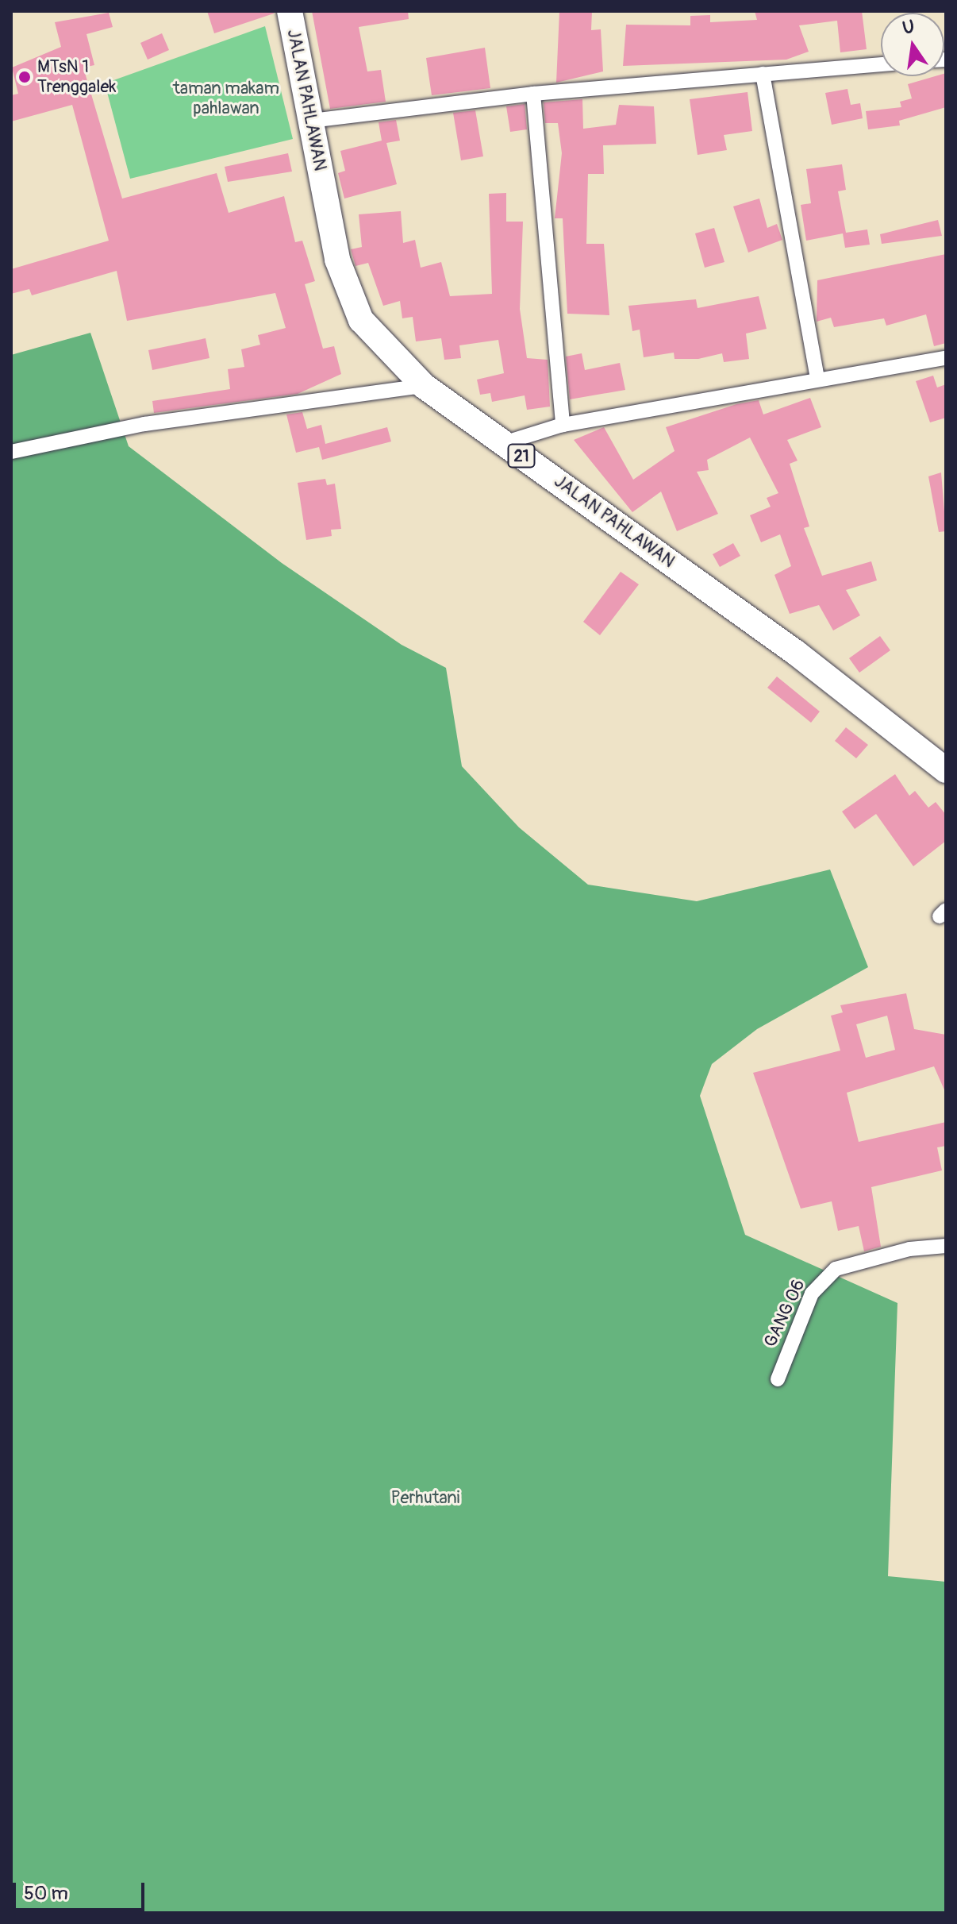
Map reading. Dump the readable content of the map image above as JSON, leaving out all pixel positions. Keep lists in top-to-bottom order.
{
  "streets": {
    "highway": ["JALAN PAHLAWAN", "21"],
    "street": ["GANG 06"]
  },
  "parks": ["taman makam pahlawan", "Perhutani"],
  "places": ["MTsN 1 Trenggalek"],
  "scale_bar": "50 m",
  "north": "top"
}
